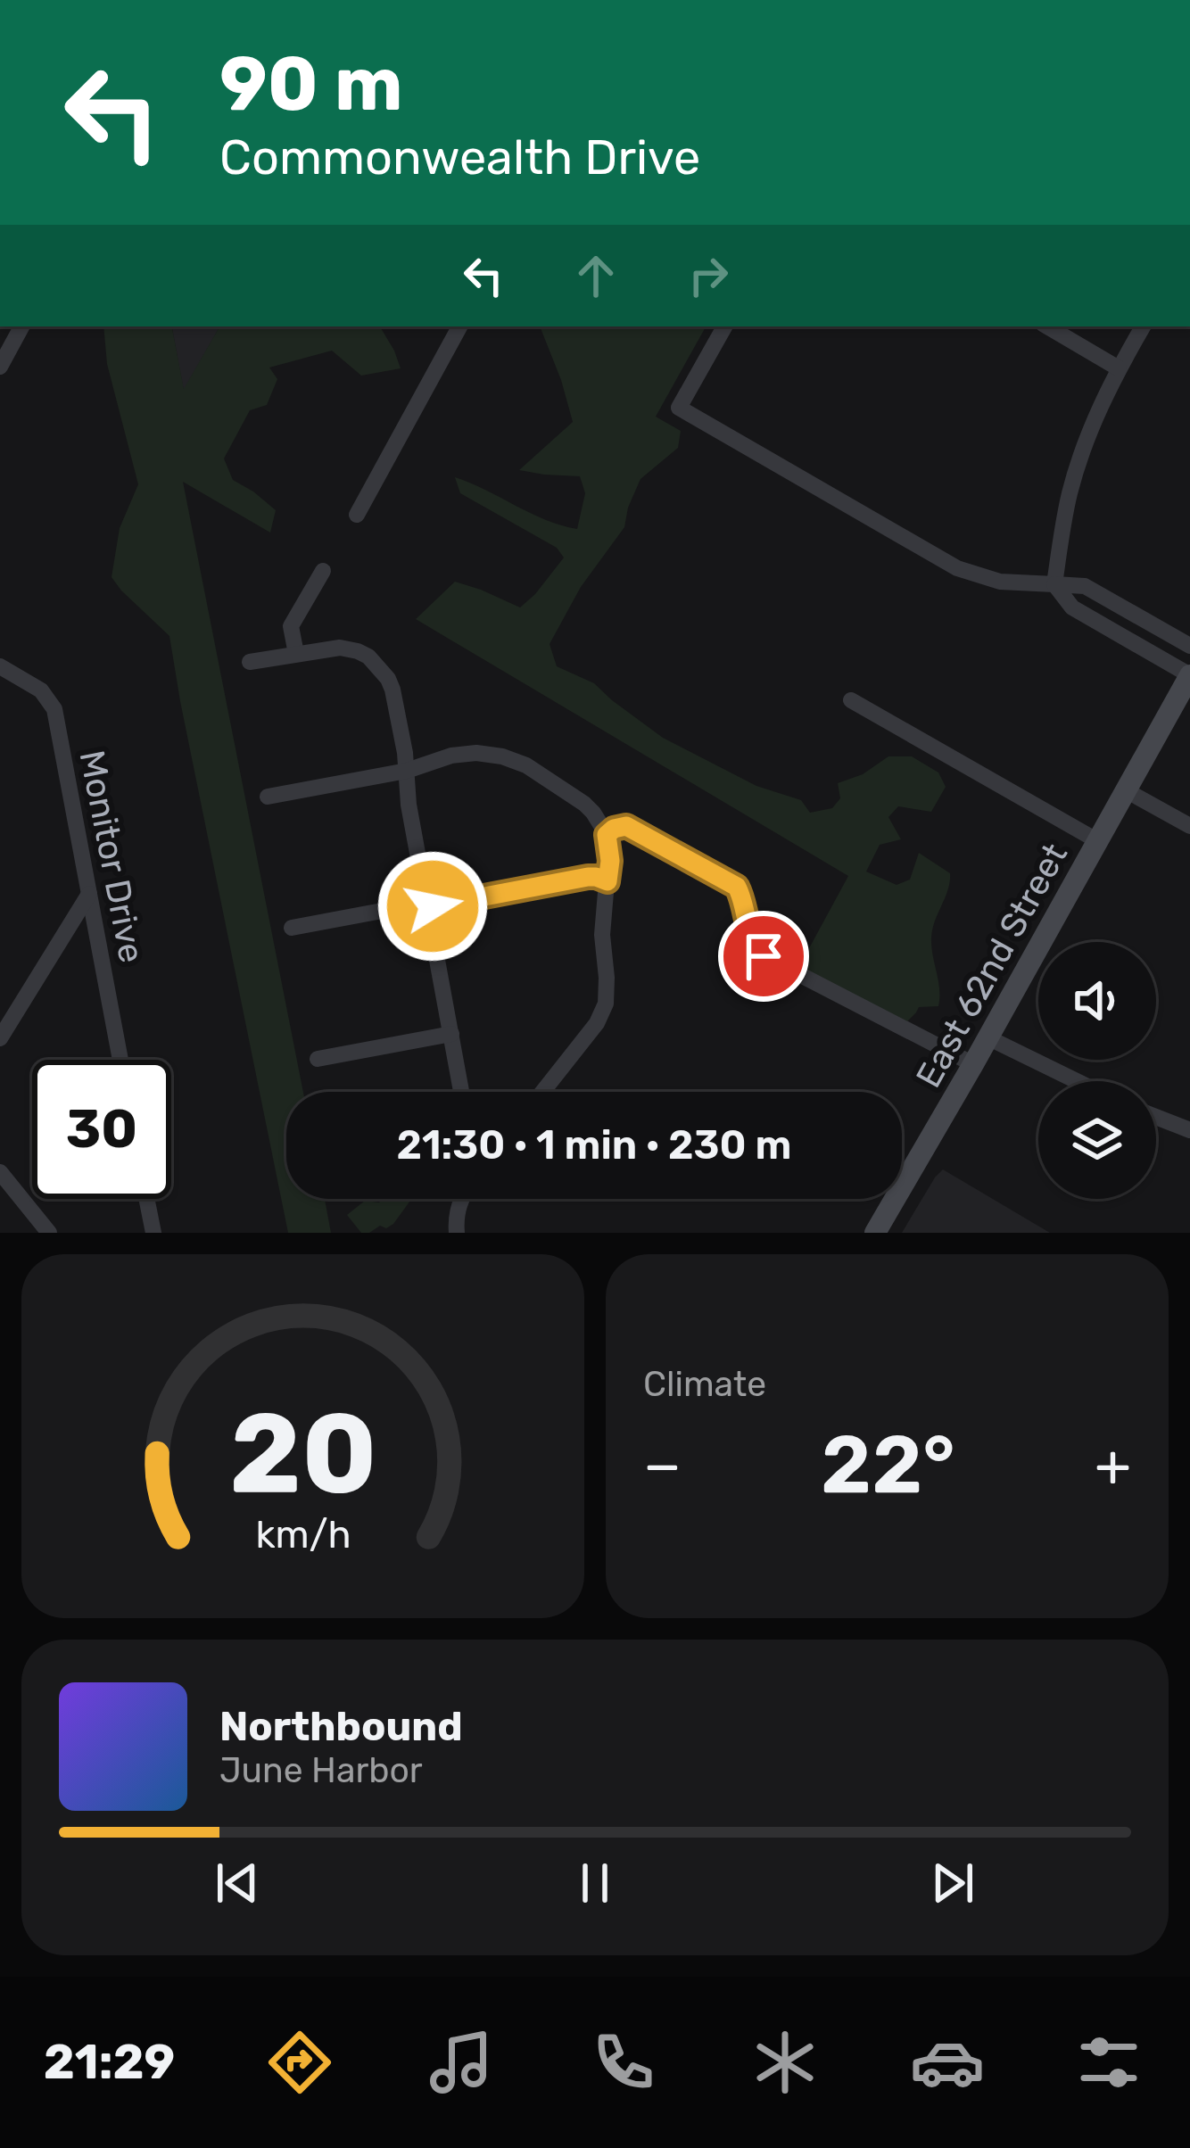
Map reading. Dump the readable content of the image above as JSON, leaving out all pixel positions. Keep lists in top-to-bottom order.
{
  "streets": {
    "street": ["Monitor Drive", "East 62nd Street"]
  },
  "page": {
    "turn": ["90 m", "Commonwealth Drive"],
    "limit": "30",
    "trip": "21:30 · 1 min · 230 m",
    "tile": "Climate",
    "heat": ["−", "22°", "+"],
    "song": ["Northbound", "June Harbor"],
    "tabs": "21:29",
    "gauge": ["20", "km/h"]
  }
}
